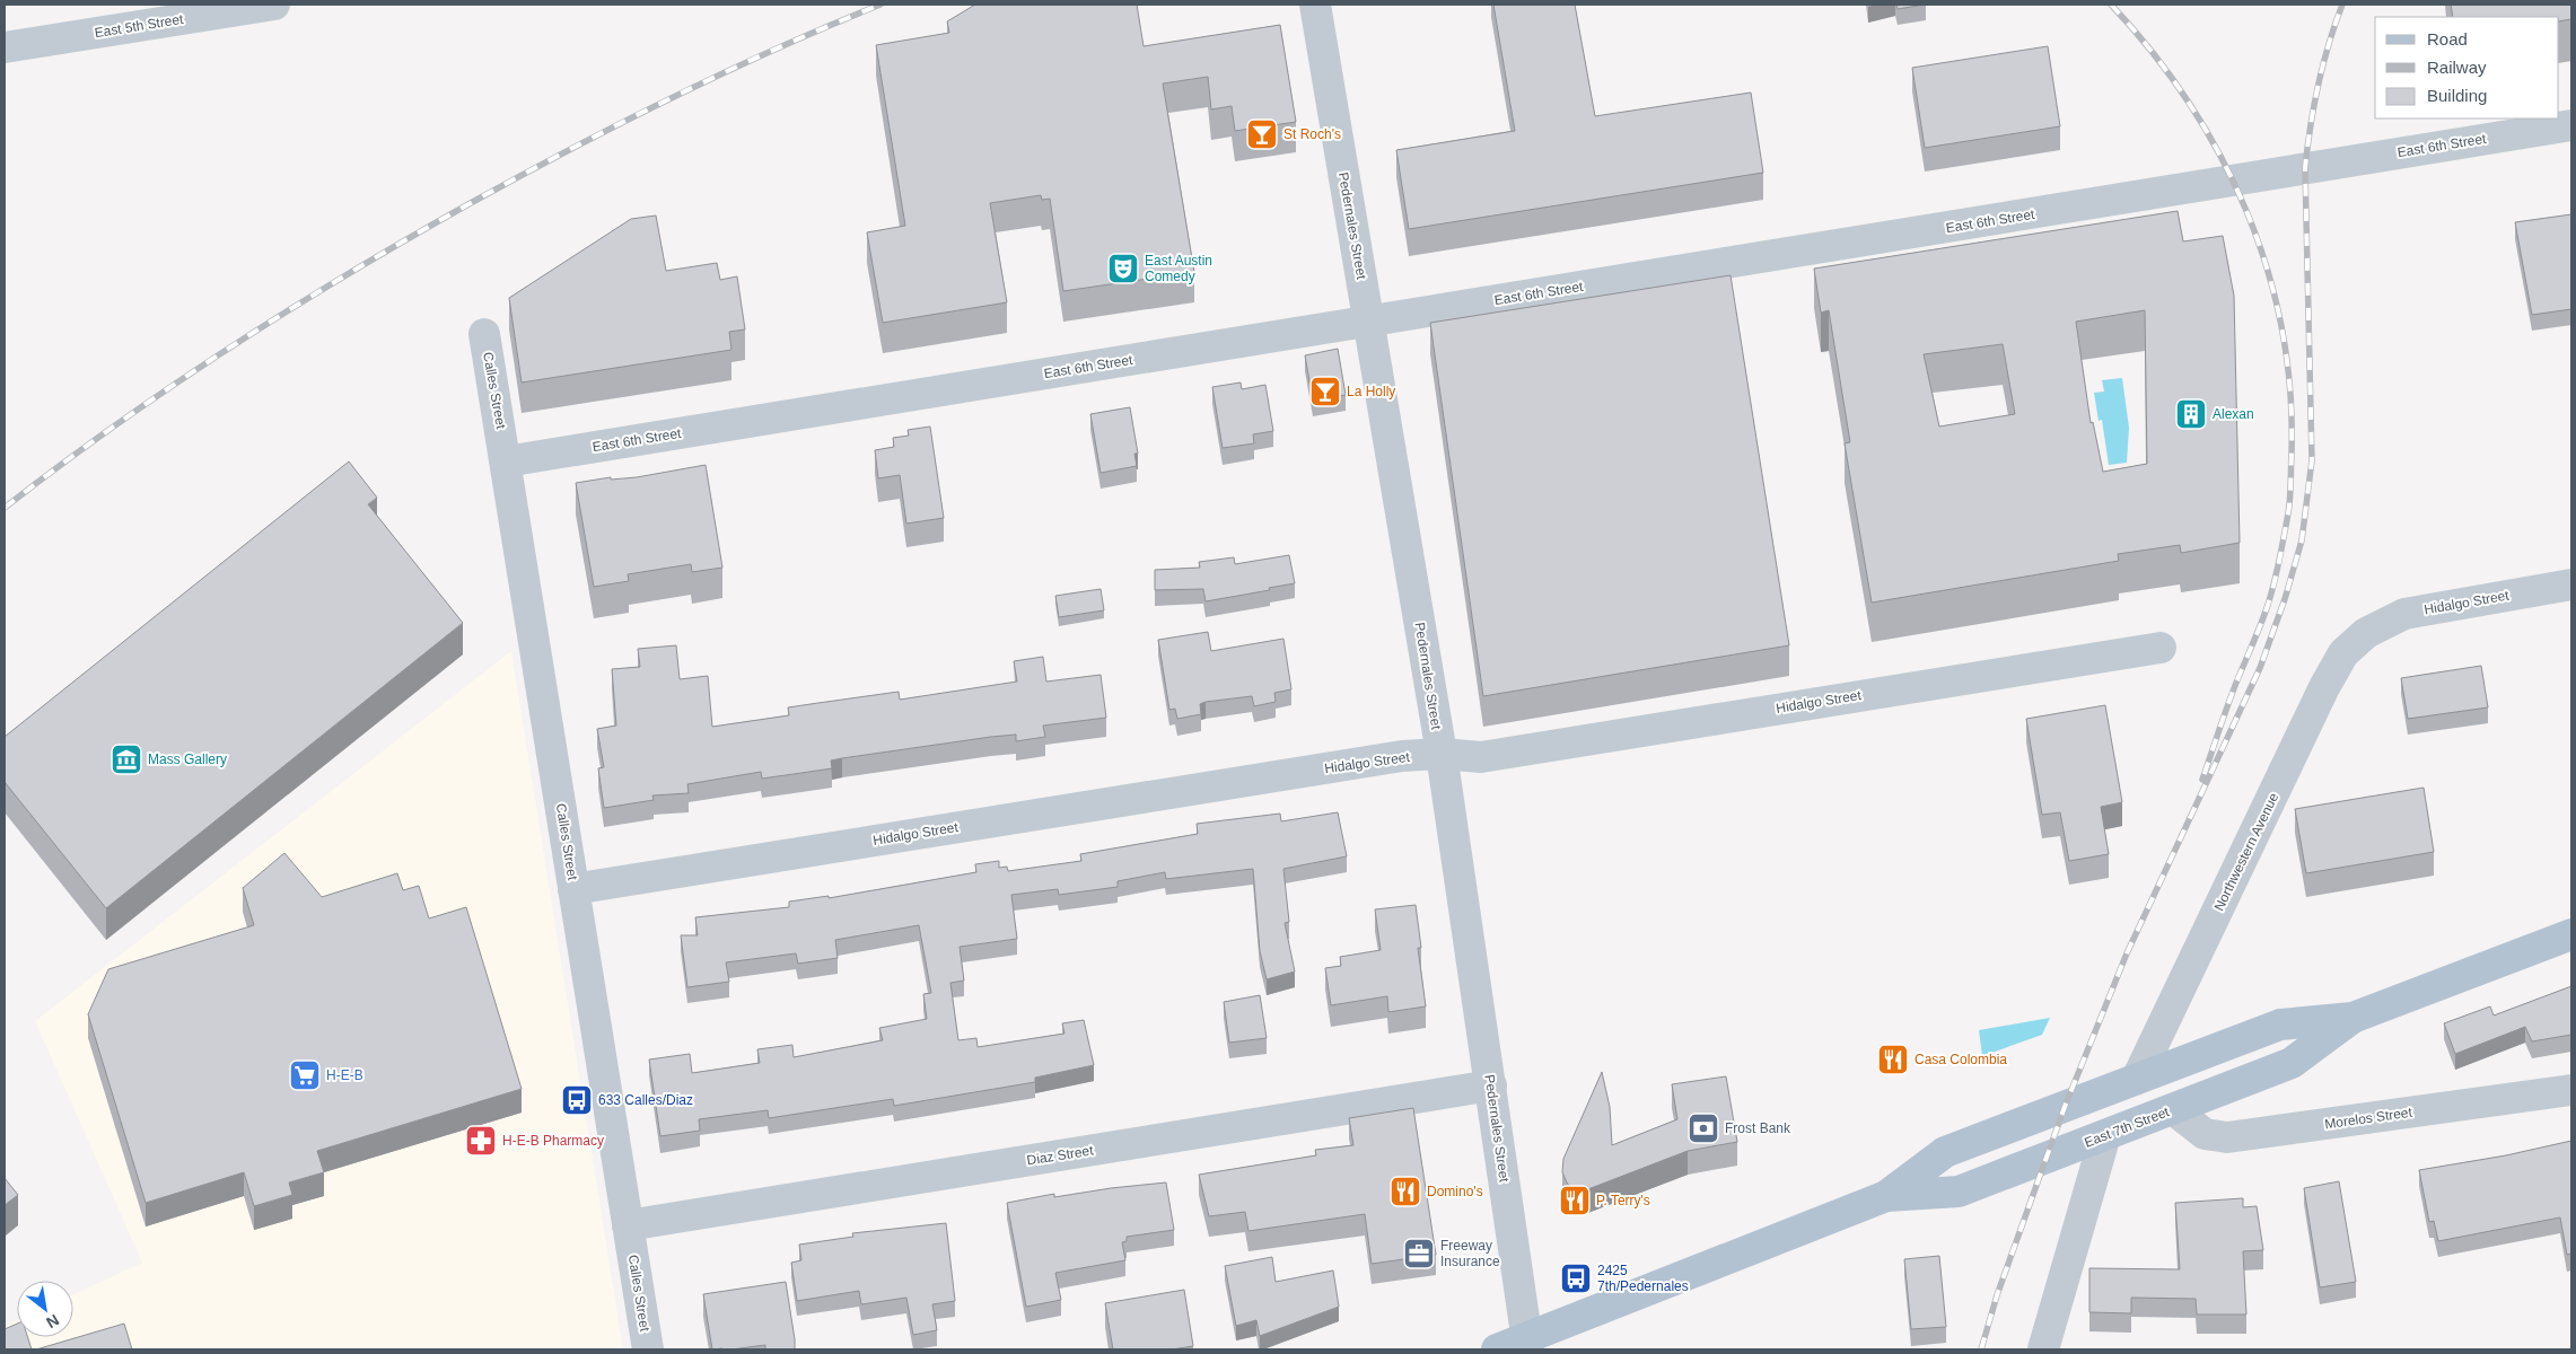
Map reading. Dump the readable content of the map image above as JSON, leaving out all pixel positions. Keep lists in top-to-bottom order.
{
  "streets": {
    "main road": ["East 7th Street"],
    "street": [
      "East 5th Street",
      "East 6th Street",
      "Pedernales Street",
      "Calles Street",
      "Hidalgo Street",
      "Northwestern Avenue",
      "Morelos Street",
      "Diaz Street"
    ]
  },
  "crossings": [
    ["East 6th Street", "Pedernales Street"],
    ["East 6th Street", "Calles Street"],
    ["Pedernales Street", "Hidalgo Street"],
    ["Pedernales Street", "East 7th Street"],
    ["Pedernales Street", "Diaz Street"],
    ["Calles Street", "Hidalgo Street"],
    ["Calles Street", "Diaz Street"],
    ["Hidalgo Street", "Northwestern Avenue"],
    ["Northwestern Avenue", "East 7th Street"],
    ["Morelos Street", "East 7th Street"]
  ],
  "places": {
    "bar": ["St Roch's", "La Holly"],
    "theatre": ["East Austin Comedy"],
    "building": ["Alexan"],
    "museum": ["Mass Gallery"],
    "restaurant": ["Casa Colombia", "Domino's", "P. Terry's"],
    "supermarket": ["H-E-B"],
    "bus stop": ["633 Calles/Diaz", "2425 7th/Pedernales"],
    "bank": ["Frost Bank"],
    "pharmacy": ["H-E-B Pharmacy"],
    "office": ["Freeway Insurance"]
  },
  "legend": ["Road", "Railway", "Building"],
  "north": "bottom right"
}
